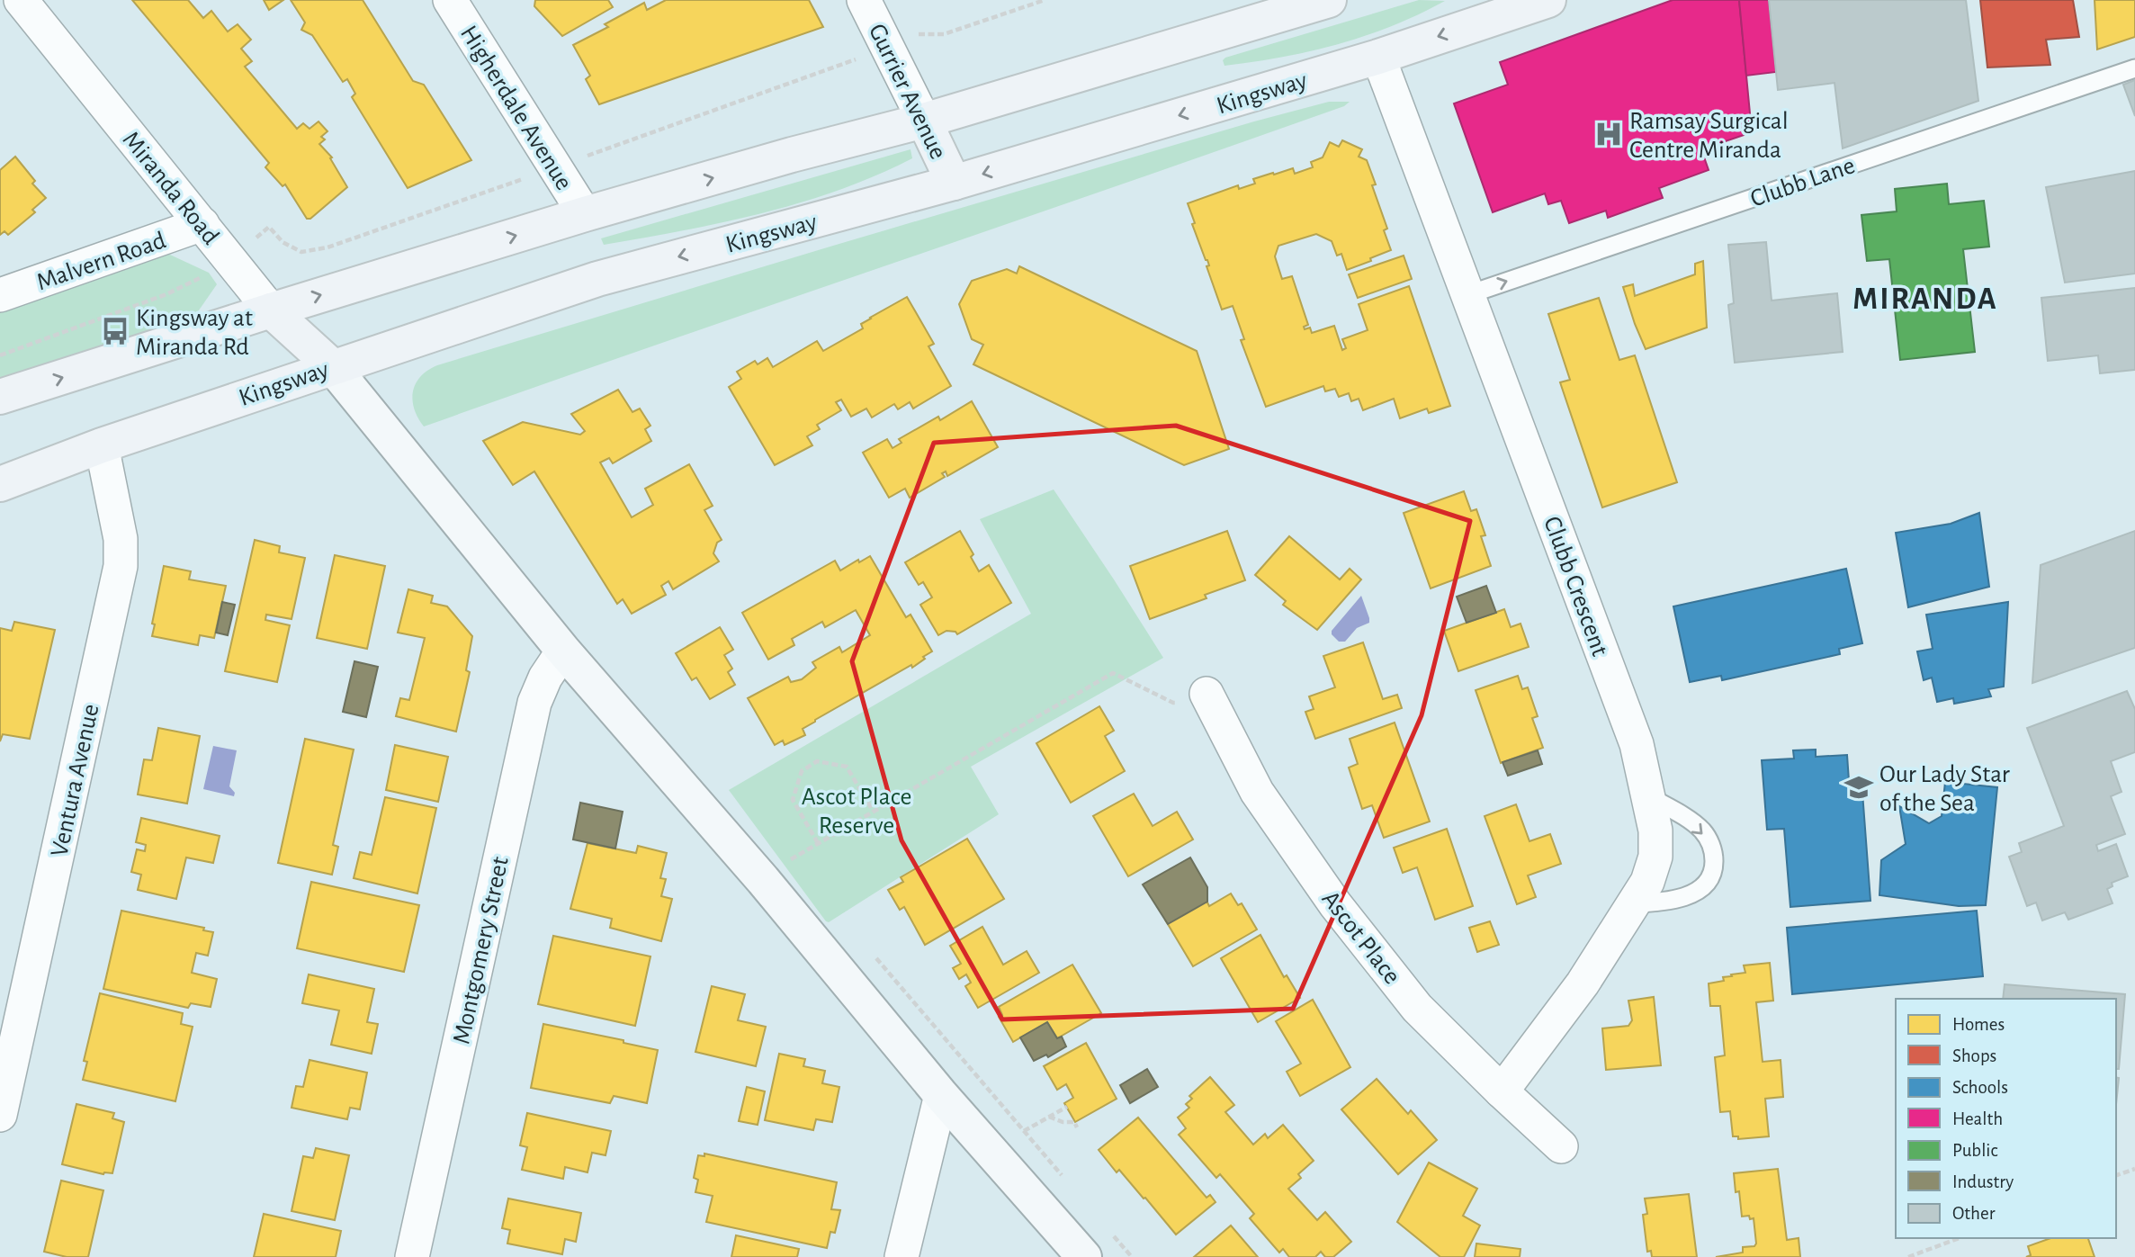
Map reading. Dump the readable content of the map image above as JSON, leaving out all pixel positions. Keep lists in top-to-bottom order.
{
  "streets": {
    "main road": ["Gurrier Avenue", "Kingsway", "Miranda Road"],
    "street": [
      "Higherdale Avenue",
      "Malvern Road",
      "Clubb Crescent",
      "Ventura Avenue",
      "Ascot Place",
      "Montgomery Street"
    ],
    "lane": ["Clubb Lane"]
  },
  "crossings": [
    ["Gurrier Avenue", "Kingsway"],
    ["Kingsway", "Miranda Road"],
    ["Kingsway", "Clubb Crescent"],
    ["Kingsway", "Ventura Avenue"],
    ["Clubb Lane", "Clubb Crescent"],
    ["Miranda Road", "Malvern Road"],
    ["Clubb Crescent", "Ascot Place"]
  ],
  "one_way": ["Clubb Lane"],
  "districts": ["MIRANDA"],
  "parks": ["Ascot Place Reserve"],
  "places": {
    "hospital": ["Ramsay Surgical Centre Miranda"],
    "bus stop": ["Kingsway at Miranda Rd"],
    "school or university": ["Our Lady Star of the Sea"]
  },
  "legend": [
    "Homes",
    "Shops",
    "Schools",
    "Health",
    "Public",
    "Industry",
    "Other"
  ]
}
